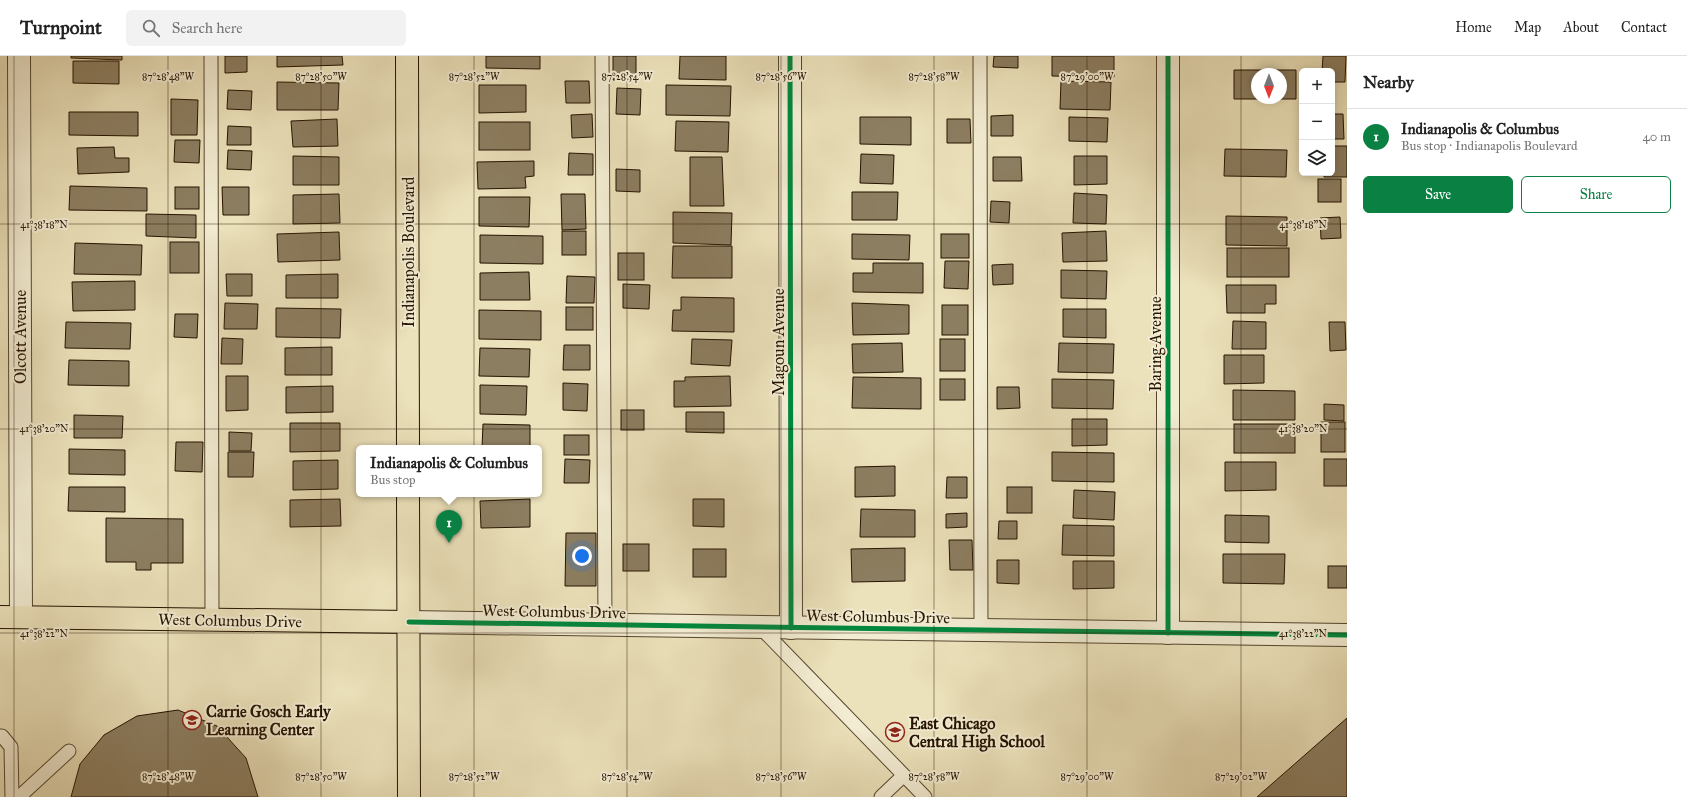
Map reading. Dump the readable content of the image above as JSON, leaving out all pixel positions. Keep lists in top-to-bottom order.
{
  "streets": {
    "main road": ["Indianapolis Boulevard", "West Columbus Drive"],
    "street": ["Olcott Avenue", "Magoun Avenue", "Baring Avenue"]
  },
  "crossings": [
    ["Olcott Avenue", "West Columbus Drive"],
    ["Magoun Avenue", "West Columbus Drive"],
    ["Baring Avenue", "West Columbus Drive"]
  ],
  "places": {
    "school or university": ["Carrie Gosch Early Learning Center", "East Chicago Central High School"]
  },
  "north": "bottom",
  "page": {
    "header": "Turnpoint",
    "search": "Search here",
    "nav": [
      "Home",
      "Map",
      "About",
      "Contact"
    ],
    "heading": "Nearby",
    "map_buttons": ["+", "−"],
    "list": [
      {
        "mark": "1",
        "name": "Indianapolis & Columbus",
        "note": "Bus stop · Indianapolis Boulevard",
        "value": "40 m"
      }
    ],
    "buttons": ["Save", "Share"],
    "popup": ["Indianapolis & Columbus", "Bus stop"],
    "pins": "1"
  },
  "coordinates": [
    "87°28'48\"W",
    "87°28'50\"W",
    "87°28'52\"W",
    "87°28'54\"W",
    "87°28'56\"W",
    "87°28'58\"W",
    "87°29'00\"W",
    "41°38'18\"N",
    "41°38'20\"N",
    "41°38'22\"N",
    "87°29'02\"W"
  ]
}
